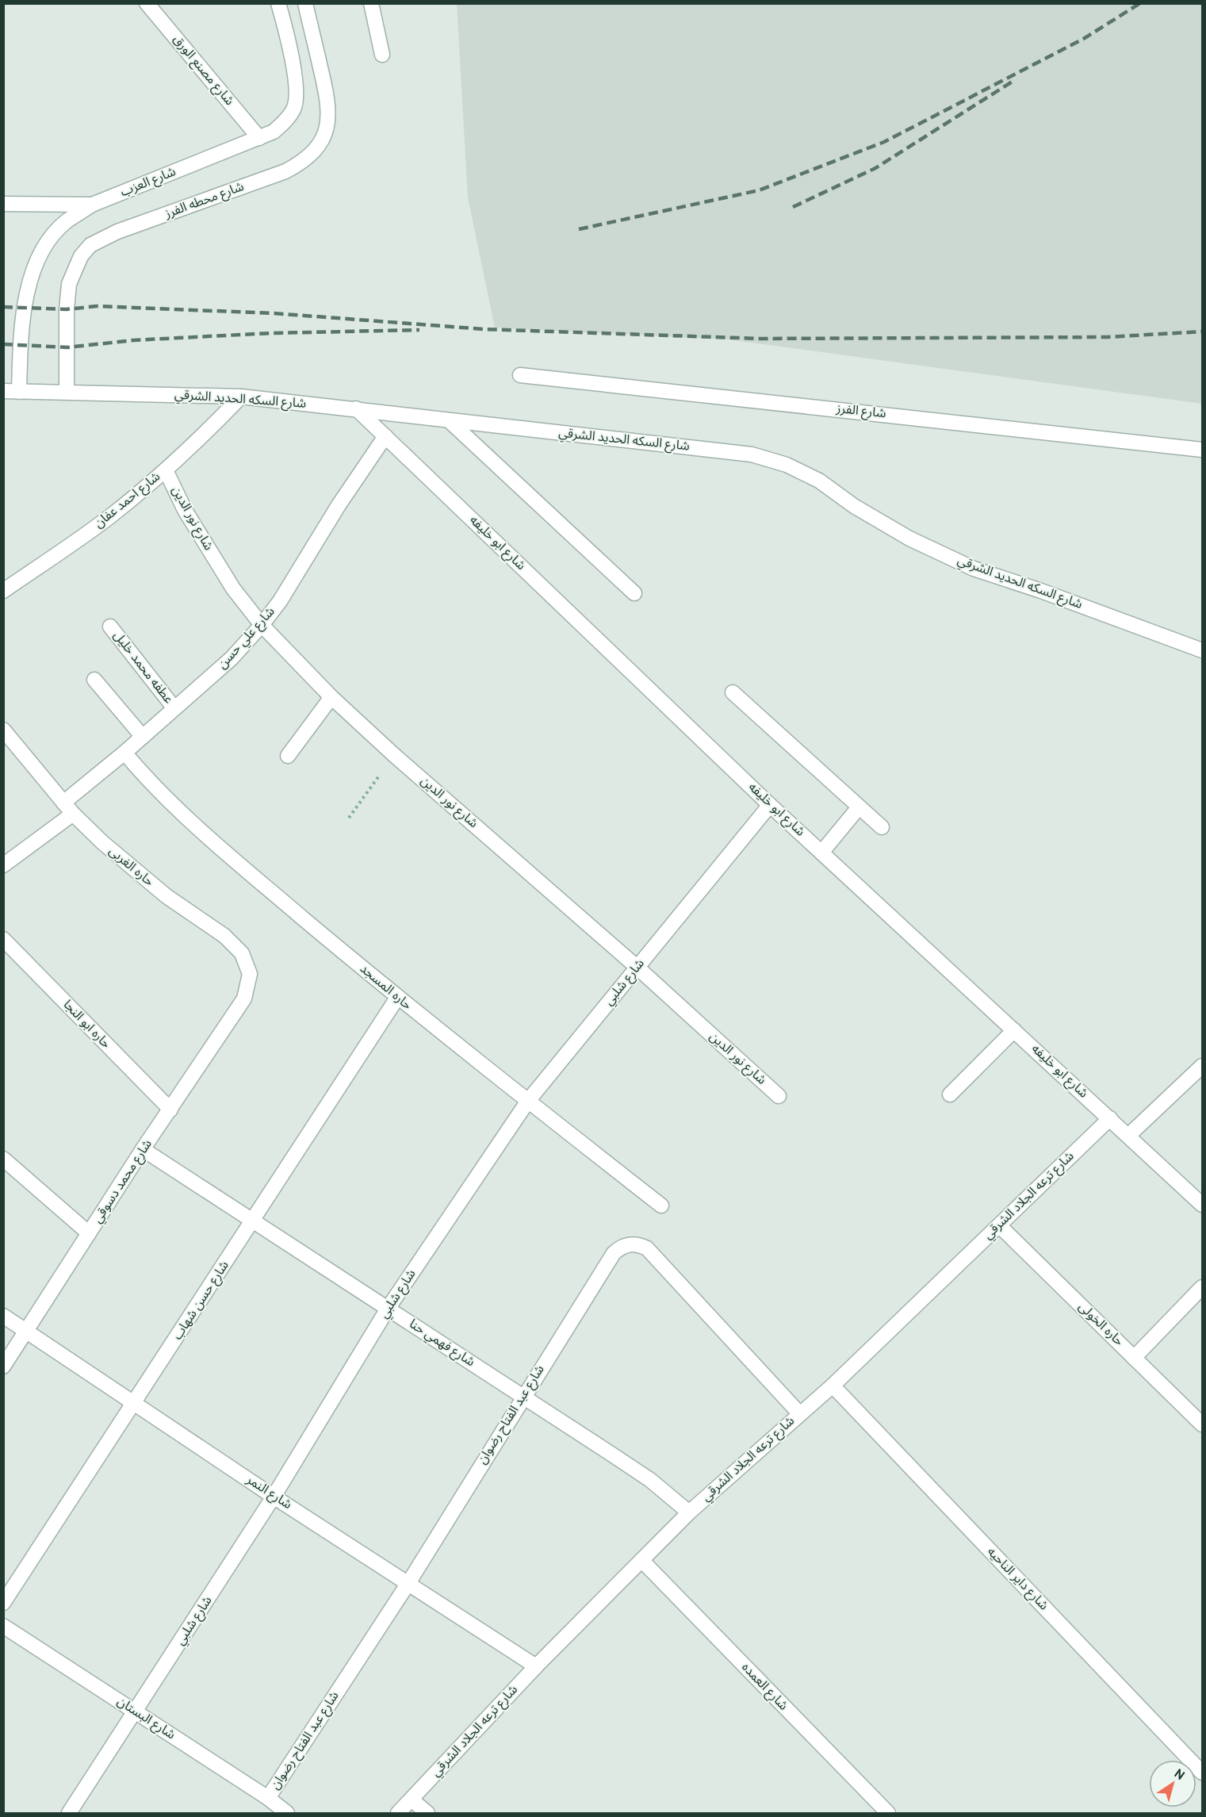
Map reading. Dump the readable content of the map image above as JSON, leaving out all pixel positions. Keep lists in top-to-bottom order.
{
  "streets": {
    "street": [
      "شارع مصنع الورق",
      "شارع العزب",
      "شارع محطه الفرز",
      "شارع السكه الحديد الشرقي",
      "شارع الفرز",
      "شارع احمد عفان",
      "شارع نور الدين",
      "شارع ابو خليفه",
      "شارع علي حسن",
      "عطفه محمد خليل",
      "حاره الغربى",
      "شارع شلبي",
      "حاره المسجد",
      "حاره ابو النجا",
      "شارع محمد دسوقي",
      "شارع ترعه الجلاد الشرقي",
      "شارع حسن شهاب",
      "حاره الخولى",
      "شارع فهمي حنا",
      "شارع عبد الفتاح رضوان",
      "شارع النمر",
      "شارع داير الناحيه",
      "شارع العمده",
      "شارع البستان"
    ]
  },
  "crossings": [
    ["شارع مصنع الورق", "شارع العزب"],
    ["شارع العزب", "شارع السكه الحديد الشرقي"],
    ["شارع محطه الفرز", "شارع السكه الحديد الشرقي"],
    ["شارع السكه الحديد الشرقي", "شارع احمد عفان"],
    ["شارع السكه الحديد الشرقي", "شارع ابو خليفه"],
    ["شارع احمد عفان", "شارع نور الدين"],
    ["شارع نور الدين", "شارع علي حسن"],
    ["شارع نور الدين", "شارع شلبي"],
    ["شارع ابو خليفه", "شارع علي حسن"],
    ["شارع ابو خليفه", "شارع شلبي"],
    ["شارع ابو خليفه", "شارع ترعه الجلاد الشرقي"],
    ["شارع علي حسن", "عطفه محمد خليل"],
    ["شارع علي حسن", "حاره الغربى"],
    ["شارع علي حسن", "حاره المسجد"],
    ["حاره الغربى", "شارع محمد دسوقي"],
    ["شارع شلبي", "حاره المسجد"],
    ["شارع شلبي", "شارع فهمي حنا"],
    ["شارع شلبي", "شارع النمر"],
    ["شارع شلبي", "شارع البستان"],
    ["حاره المسجد", "شارع حسن شهاب"],
    ["حاره ابو النجا", "شارع محمد دسوقي"],
    ["شارع محمد دسوقي", "شارع فهمي حنا"],
    ["شارع محمد دسوقي", "شارع النمر"],
    ["شارع ترعه الجلاد الشرقي", "حاره الخولى"],
    ["شارع ترعه الجلاد الشرقي", "شارع فهمي حنا"],
    ["شارع ترعه الجلاد الشرقي", "شارع عبد الفتاح رضوان"],
    ["شارع ترعه الجلاد الشرقي", "شارع النمر"],
    ["شارع ترعه الجلاد الشرقي", "شارع داير الناحيه"],
    ["شارع ترعه الجلاد الشرقي", "شارع العمده"],
    ["شارع حسن شهاب", "شارع فهمي حنا"],
    ["شارع حسن شهاب", "شارع النمر"],
    ["شارع فهمي حنا", "شارع عبد الفتاح رضوان"],
    ["شارع عبد الفتاح رضوان", "شارع النمر"],
    ["شارع عبد الفتاح رضوان", "شارع البستان"]
  ],
  "north": "top right"
}
